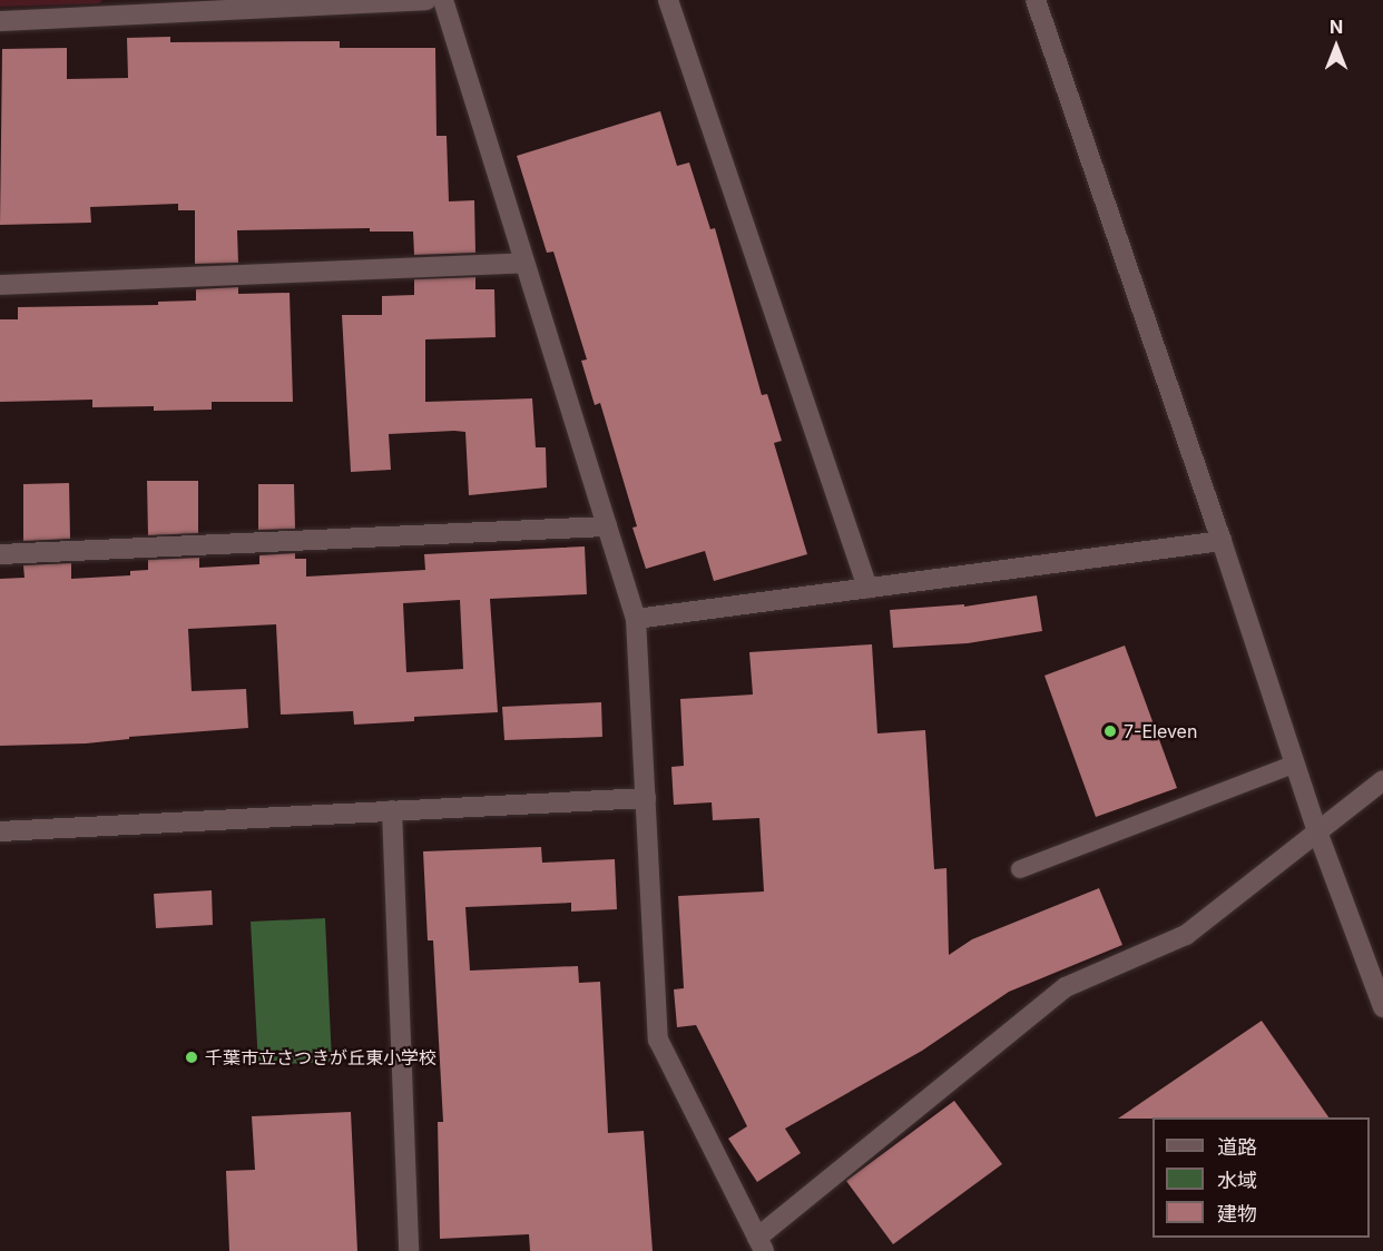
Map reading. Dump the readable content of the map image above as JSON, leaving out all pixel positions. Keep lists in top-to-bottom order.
{
  "places": ["7-Eleven", "千葉市立さつきが丘東小学校"],
  "legend": ["道路", "水域", "建物"],
  "north": "top"
}
